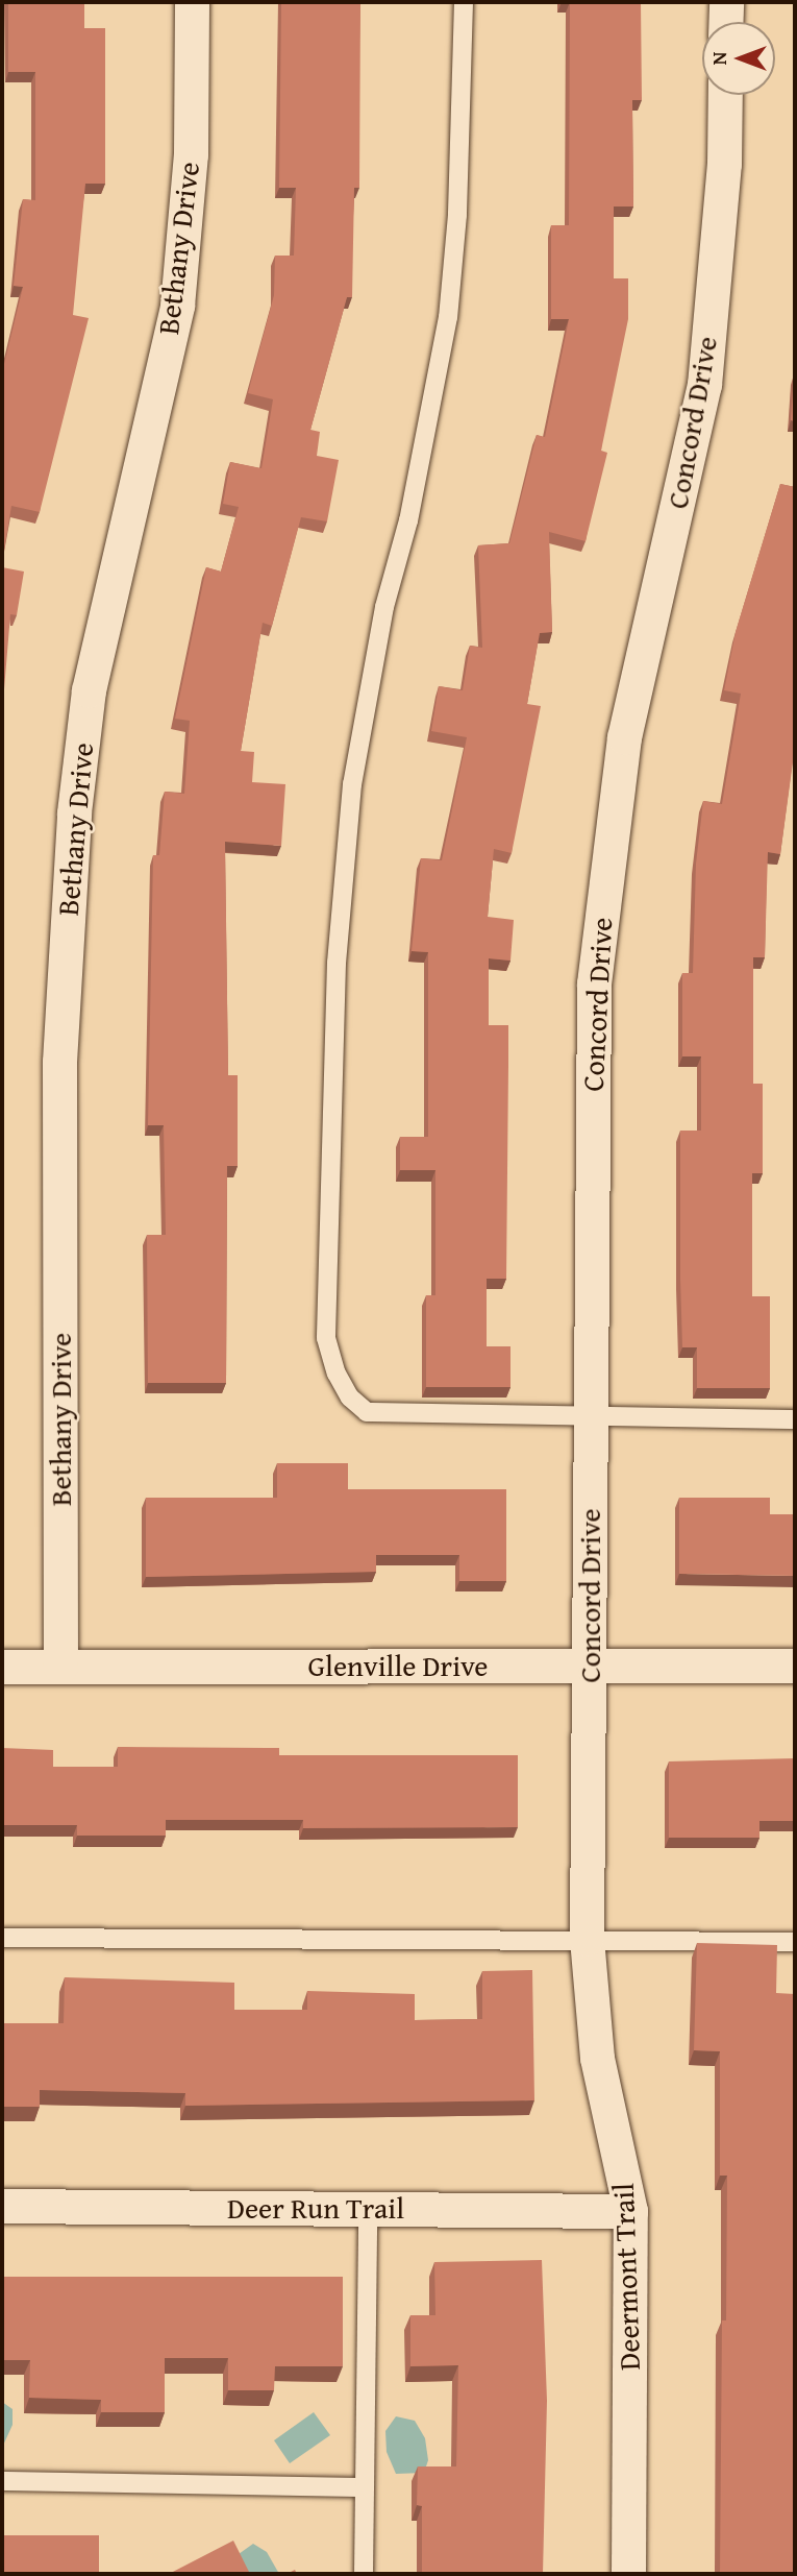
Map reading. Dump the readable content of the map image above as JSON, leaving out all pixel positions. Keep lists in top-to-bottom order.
{
  "streets": {
    "street": [
      "Bethany Drive",
      "Concord Drive",
      "Glenville Drive",
      "Deer Run Trail",
      "Deermont Trail"
    ]
  },
  "crossings": [
    ["Bethany Drive", "Glenville Drive"],
    ["Concord Drive", "Glenville Drive"],
    ["Concord Drive", "Deermont Trail"],
    ["Deer Run Trail", "Deermont Trail"]
  ],
  "north": "left"
}
